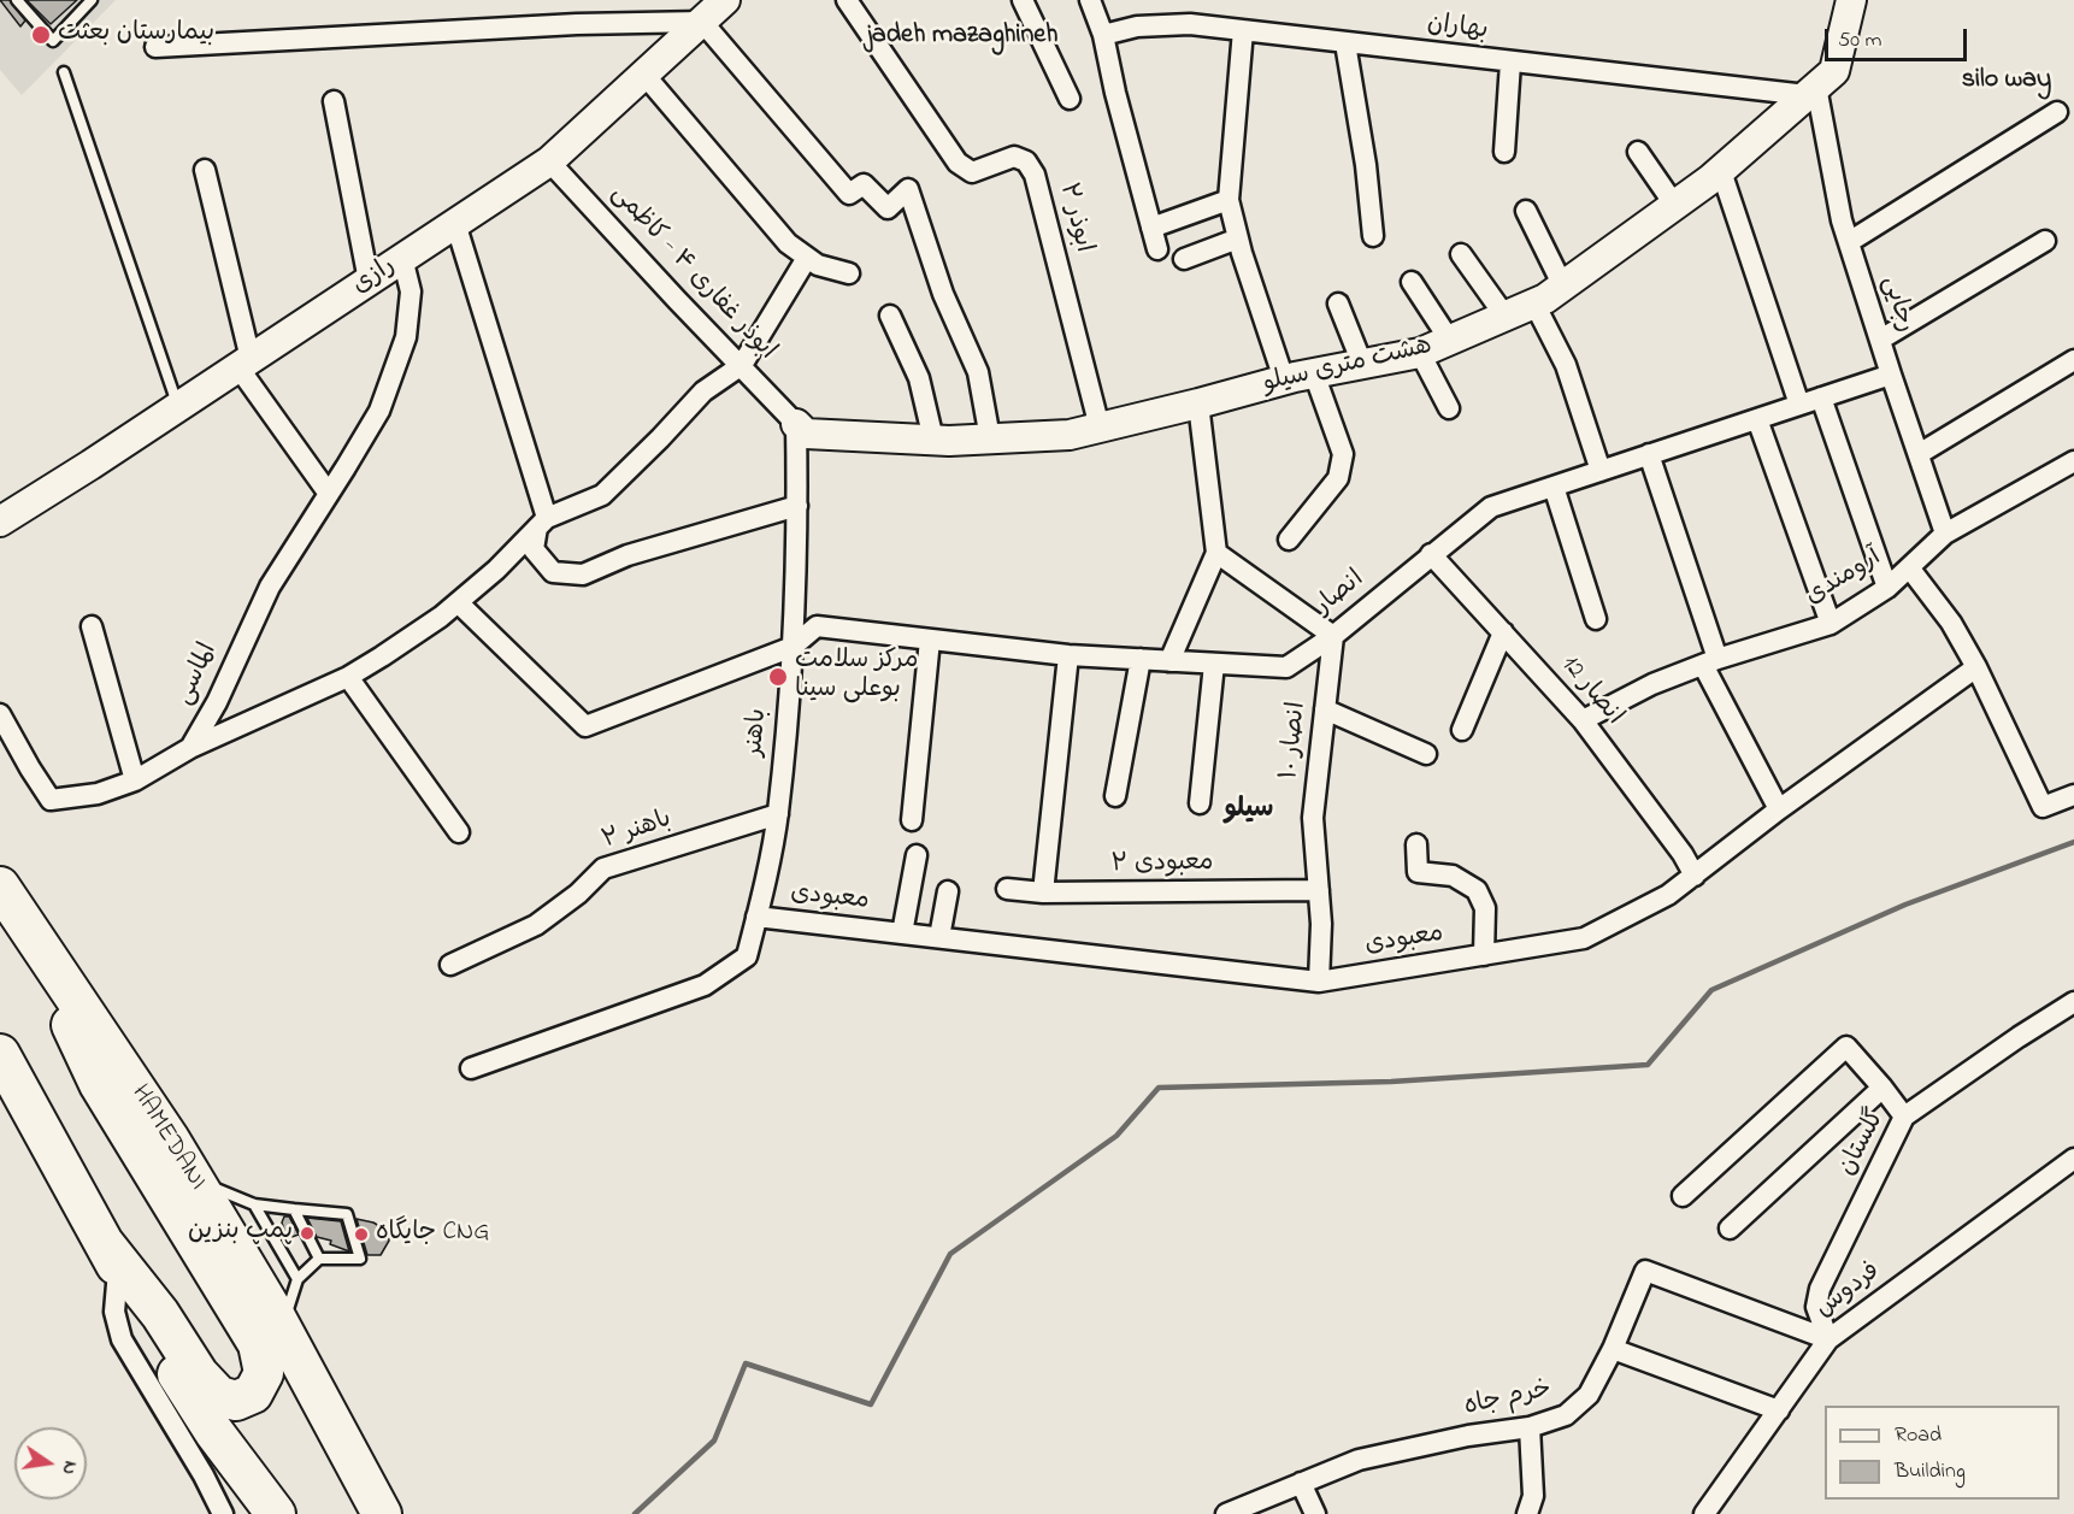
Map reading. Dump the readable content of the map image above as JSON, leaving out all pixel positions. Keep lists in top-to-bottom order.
{
  "streets": {
    "highway": ["HAMEDANI"],
    "street": [
      "بهاران",
      "ابوذر ۲",
      "ابوذر غفاری ۴ - کاظمی",
      "رازی",
      "رجایی",
      "هشت متری سیلو",
      "آرومندی",
      "انصار",
      "الماسی",
      "انصار 12",
      "باهنر",
      "انصار ۱۰",
      "باهنر ۲",
      "معبودی ۲",
      "معبودی",
      "گلستان",
      "فردوس",
      "خرم جاه"
    ]
  },
  "crossings": [
    ["بهاران", "رجایی"],
    ["بهاران", "هشت متری سیلو"],
    ["ابوذر ۲", "هشت متری سیلو"],
    ["ابوذر غفاری ۴ - کاظمی", "رازی"],
    ["ابوذر غفاری ۴ - کاظمی", "هشت متری سیلو"],
    ["ابوذر غفاری ۴ - کاظمی", "باهنر"],
    ["رازی", "الماسی"],
    ["رجایی", "هشت متری سیلو"],
    ["رجایی", "آرومندی"],
    ["رجایی", "انصار"],
    ["هشت متری سیلو", "باهنر"],
    ["آرومندی", "انصار 12"],
    ["انصار", "انصار 12"],
    ["انصار", "باهنر"],
    ["انصار", "انصار ۱۰"],
    ["انصار 12", "معبودی"],
    ["باهنر", "باهنر ۲"],
    ["باهنر", "معبودی"],
    ["انصار ۱۰", "معبودی ۲"],
    ["انصار ۱۰", "معبودی"],
    ["گلستان", "فردوس"],
    ["گلستان", "خرم جاه"],
    ["فردوس", "خرم جاه"]
  ],
  "districts": ["jadeh mazaghineh", "silo way", "سیلو"],
  "places": [
    "بیمارستان بعثت",
    "مرکز سلامت بوعلی سینا",
    "پمپ بنزین",
    "جایگاه CNG"
  ],
  "legend": ["Road", "Building"],
  "scale_bar": "50 m",
  "north": "right"
}
